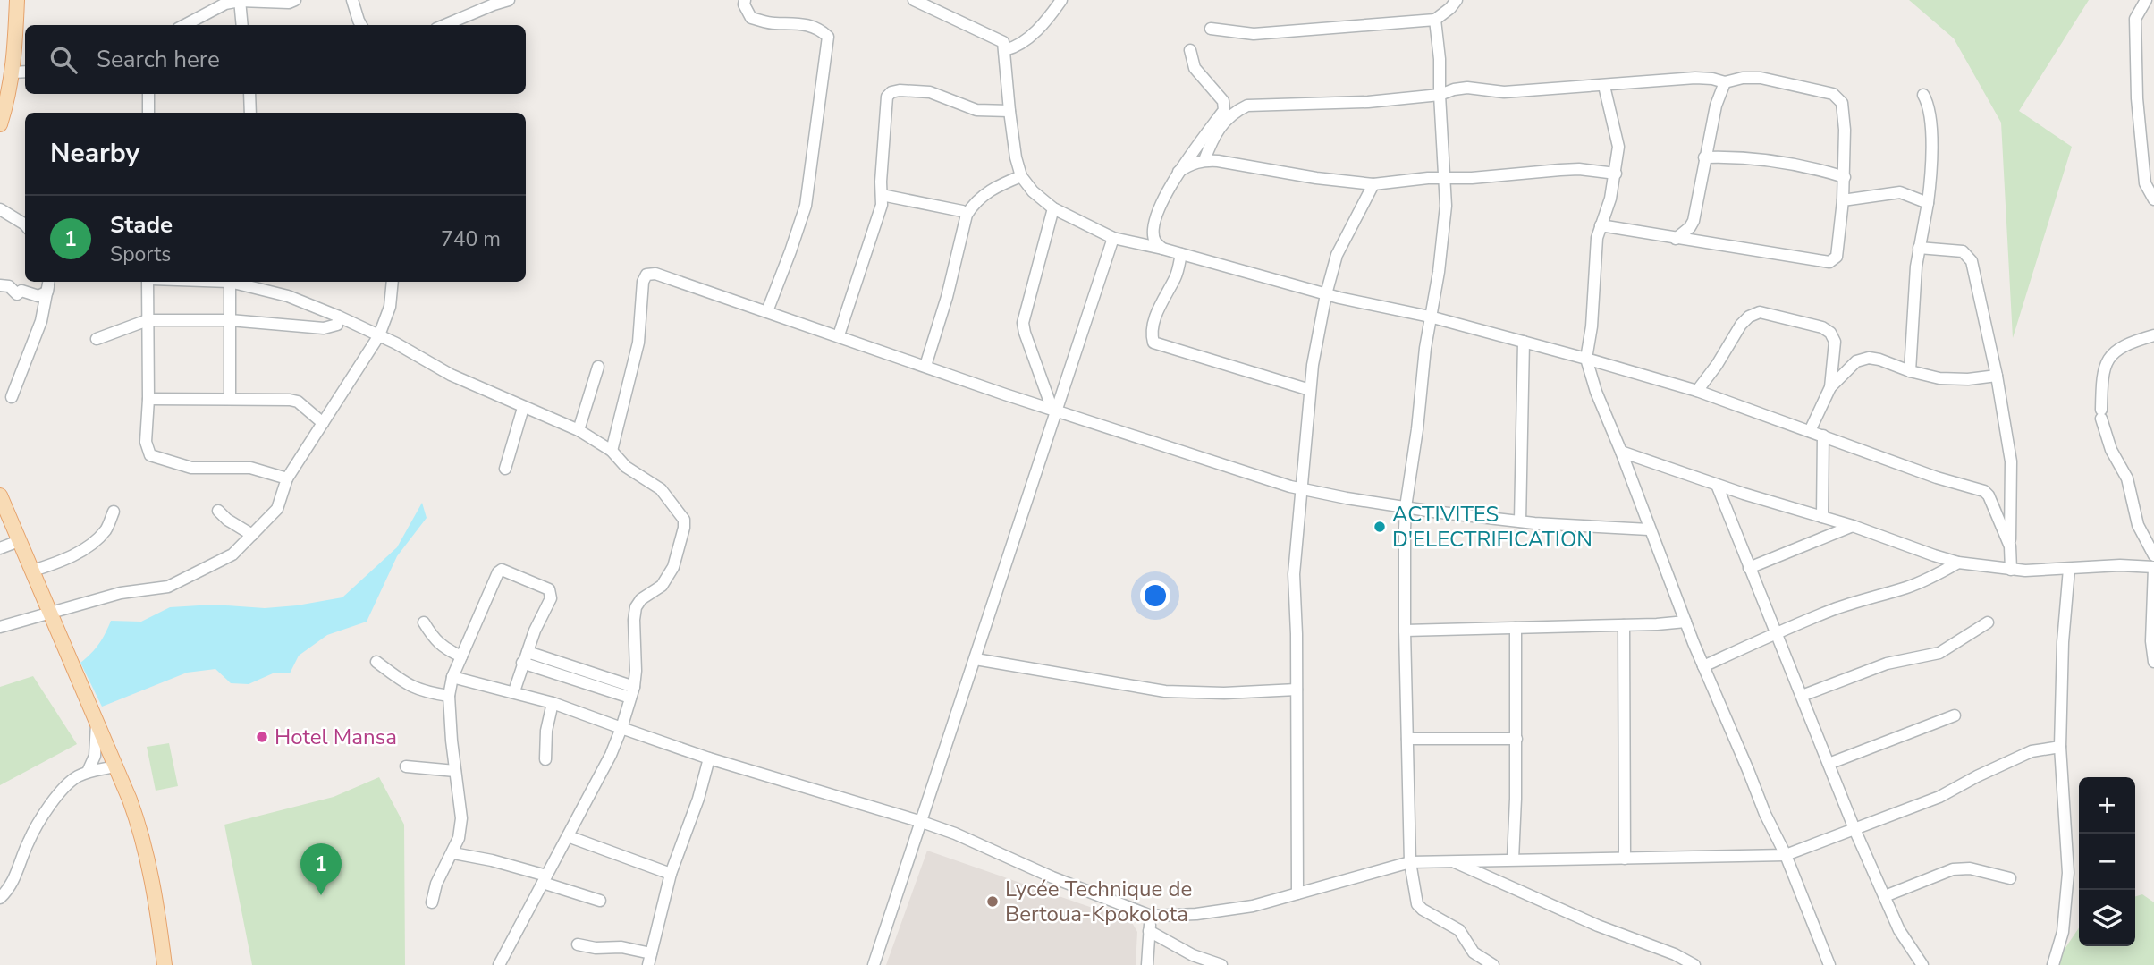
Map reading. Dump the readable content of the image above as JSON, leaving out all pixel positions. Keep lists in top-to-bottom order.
{
  "places": ["ACTIVITES D'ELECTRIFICATION", "Hotel Mansa", "Lycée Technique de Bertoua-Kpokolota"],
  "page": {
    "search": "Search here",
    "heading": "Nearby",
    "list": [
      {
        "mark": "1",
        "name": "Stade",
        "note": "Sports",
        "value": "740 m"
      }
    ],
    "map_buttons": ["+", "−"],
    "pins": "1"
  }
}
